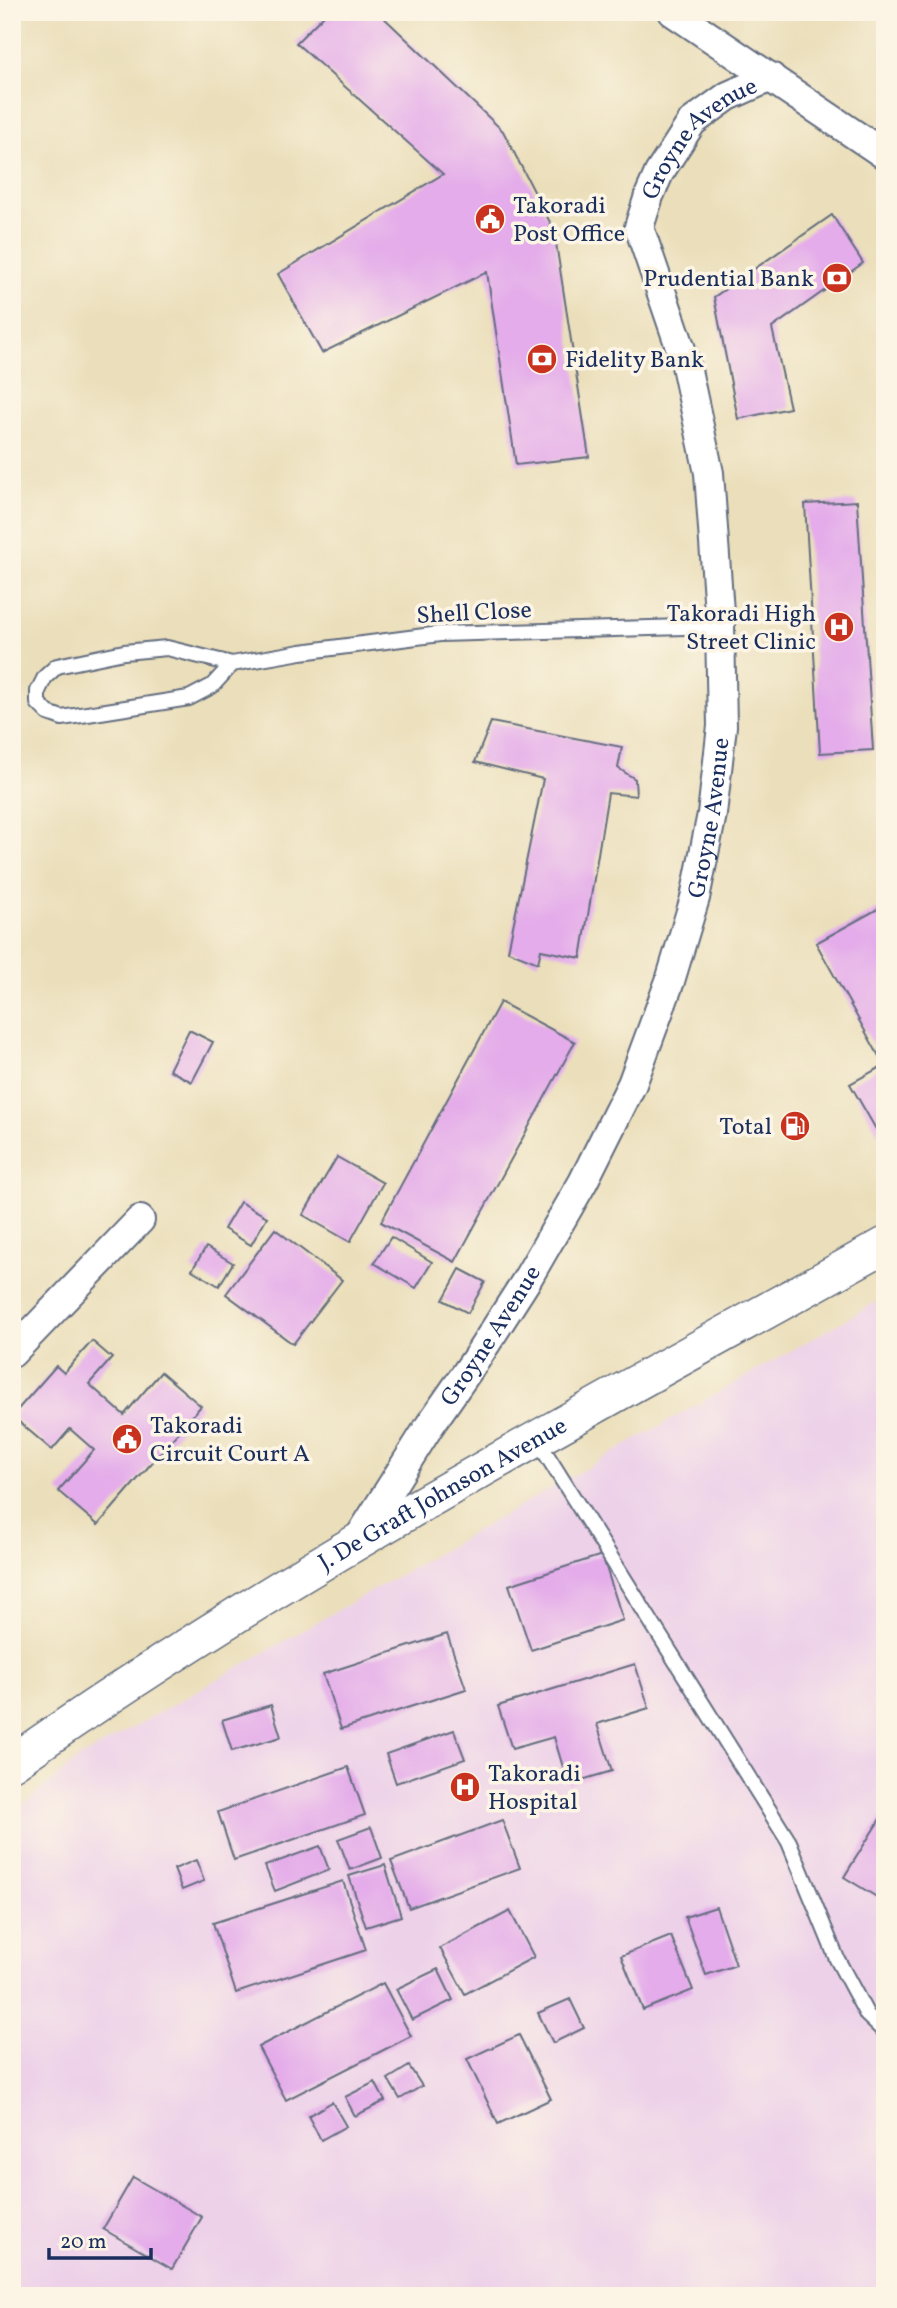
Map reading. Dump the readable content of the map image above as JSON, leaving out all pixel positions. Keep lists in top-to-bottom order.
{
  "streets": {
    "street": ["Groyne Avenue", "J. De Graft Johnson Avenue"],
    "lane": ["Shell Close"]
  },
  "crossings": [
    ["Groyne Avenue", "Shell Close"],
    ["Groyne Avenue", "J. De Graft Johnson Avenue"]
  ],
  "places": {
    "public building": ["Takoradi Post Office", "Takoradi Circuit Court A"],
    "bank": ["Prudential Bank", "Fidelity Bank"],
    "hospital": ["Takoradi High Street Clinic", "Takoradi Hospital"],
    "fuel station": ["Total"]
  },
  "scale_bar": "20 m"
}
